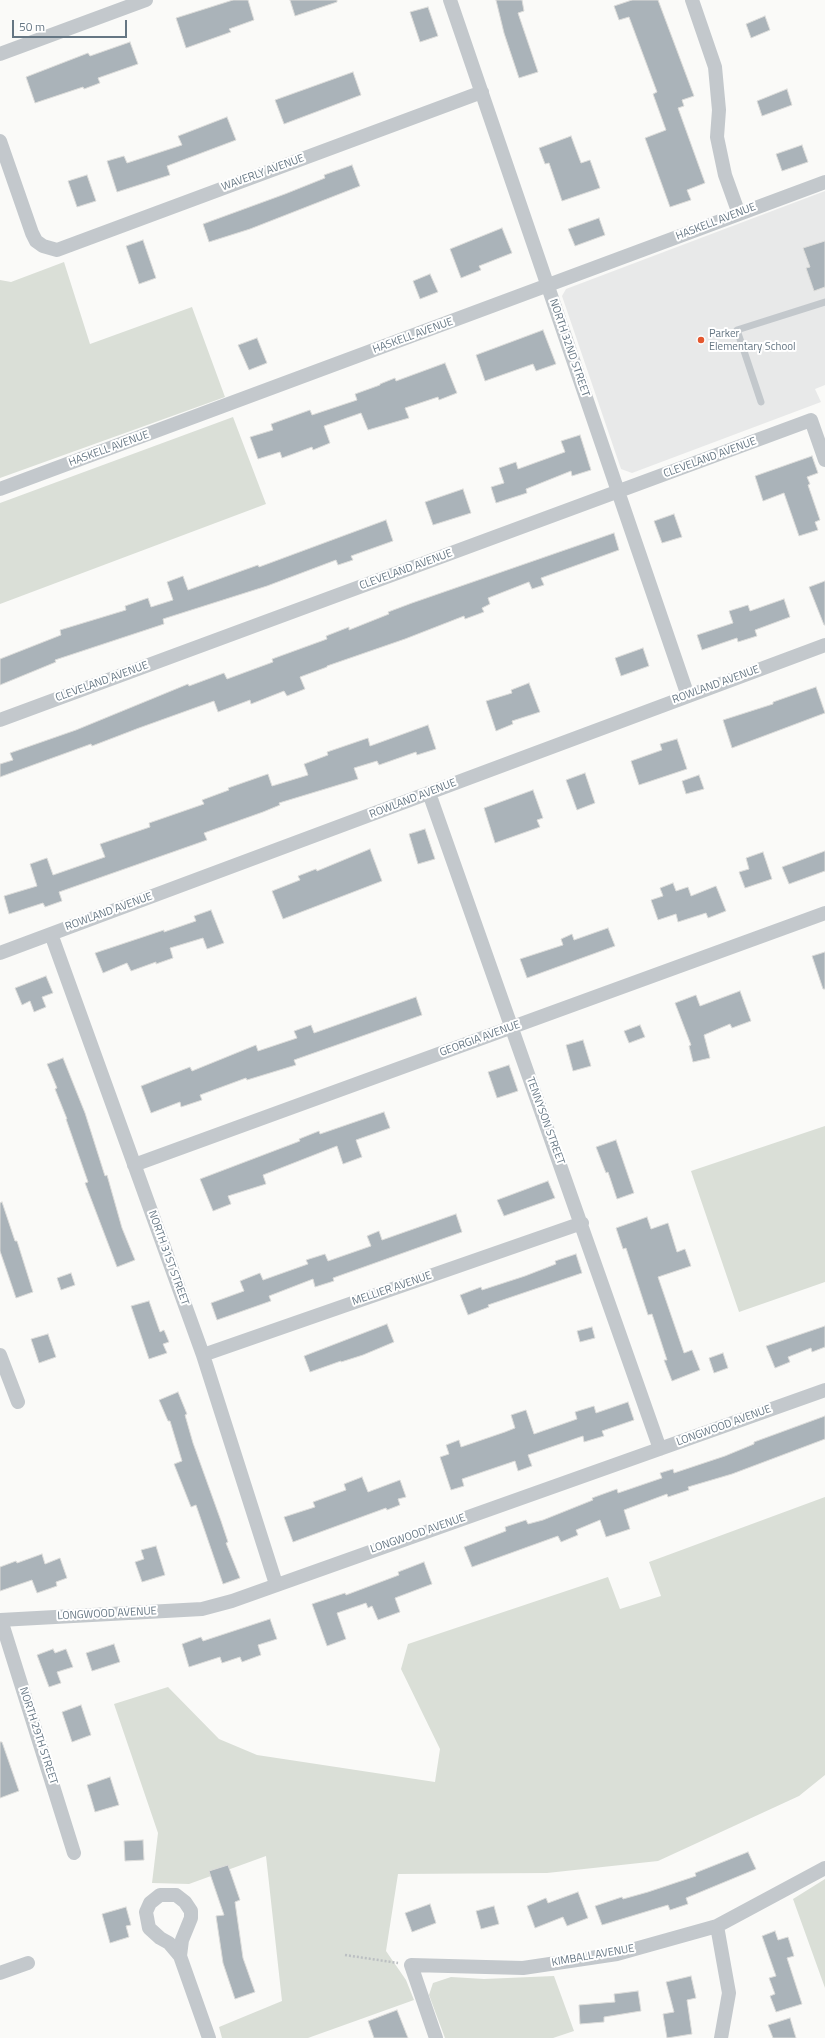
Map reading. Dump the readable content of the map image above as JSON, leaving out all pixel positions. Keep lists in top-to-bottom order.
{
  "streets": {
    "street": [
      "WAVERLY AVENUE",
      "HASKELL AVENUE",
      "NORTH 32ND STREET",
      "CLEVELAND AVENUE",
      "ROWLAND AVENUE",
      "GEORGIA AVENUE",
      "TENNYSON STREET",
      "NORTH 31ST STREET",
      "MELLIER AVENUE",
      "LONGWOOD AVENUE",
      "NORTH 29TH STREET",
      "KIMBALL AVENUE"
    ]
  },
  "crossings": [
    ["WAVERLY AVENUE", "NORTH 32ND STREET"],
    ["HASKELL AVENUE", "NORTH 32ND STREET"],
    ["NORTH 32ND STREET", "CLEVELAND AVENUE"],
    ["NORTH 32ND STREET", "ROWLAND AVENUE"],
    ["ROWLAND AVENUE", "TENNYSON STREET"],
    ["ROWLAND AVENUE", "NORTH 31ST STREET"],
    ["GEORGIA AVENUE", "TENNYSON STREET"],
    ["GEORGIA AVENUE", "NORTH 31ST STREET"],
    ["TENNYSON STREET", "MELLIER AVENUE"],
    ["TENNYSON STREET", "LONGWOOD AVENUE"],
    ["NORTH 31ST STREET", "MELLIER AVENUE"],
    ["NORTH 31ST STREET", "LONGWOOD AVENUE"],
    ["LONGWOOD AVENUE", "NORTH 29TH STREET"]
  ],
  "places": ["Parker Elementary School"],
  "scale_bar": "50 m"
}
